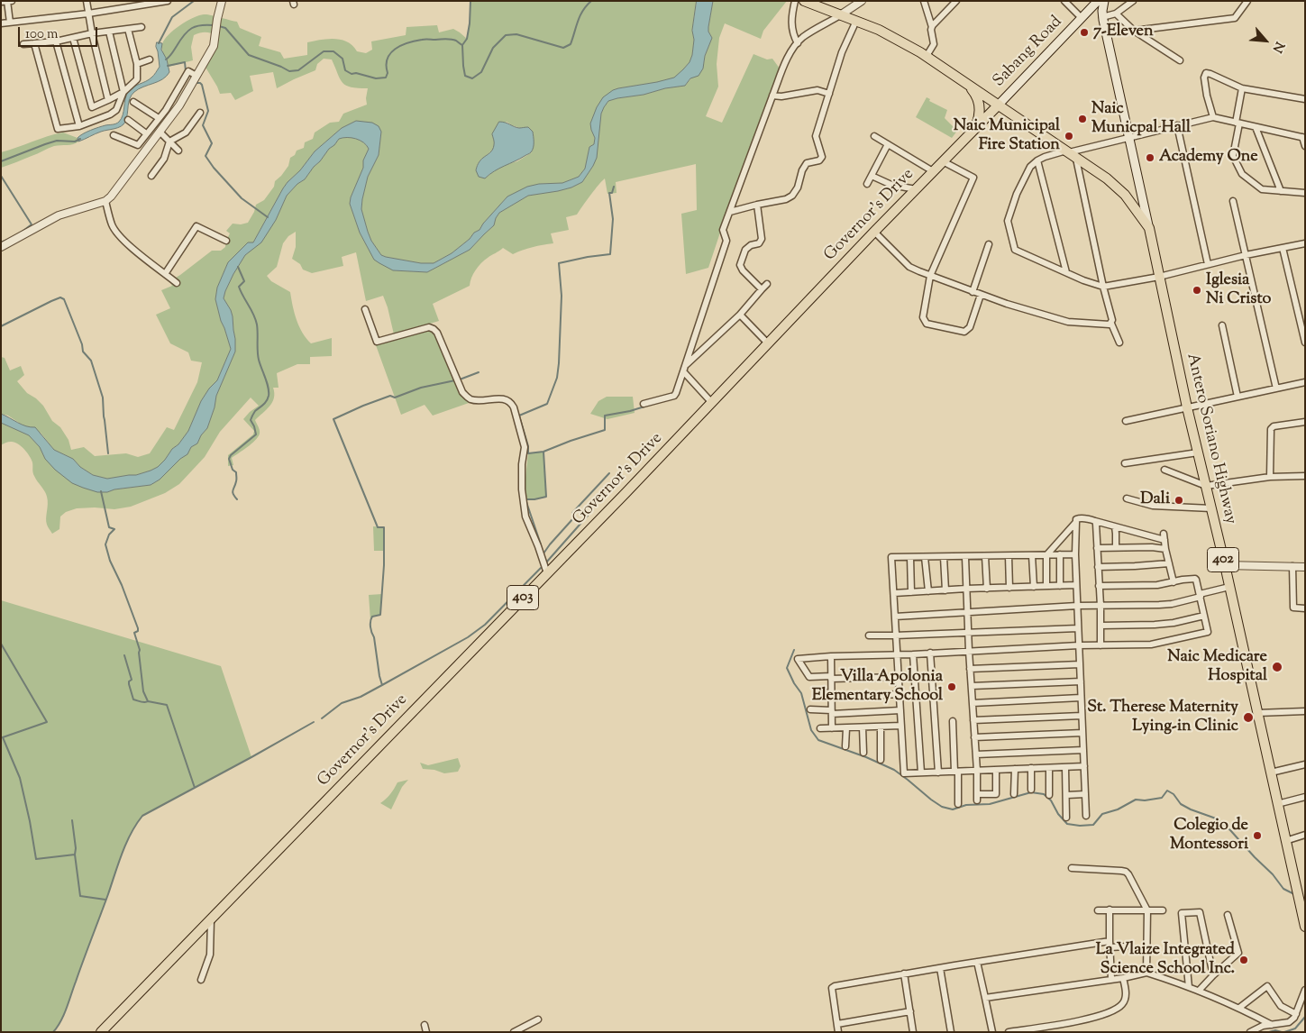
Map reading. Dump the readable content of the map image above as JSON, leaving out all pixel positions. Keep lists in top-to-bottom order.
{
  "streets": {
    "main road": [
      "Sabang Road",
      "Governor's Drive",
      "Antero Soriano Highway",
      "402",
      "403"
    ]
  },
  "crossings": [
    ["Sabang Road", "Governor's Drive"],
    ["Sabang Road", "Antero Soriano Highway"],
    ["Governor's Drive", "Antero Soriano Highway"],
    ["Antero Soriano Highway", "402"]
  ],
  "places": [
    "7-Eleven",
    "Naic Municpal Hall",
    "Naic Municipal Fire Station",
    "Academy One",
    "Iglesia Ni Cristo",
    "Dali",
    "Naic Medicare Hospital",
    "Villa Apolonia Elementary School",
    "St. Therese Maternity Lying-in Clinic",
    "Colegio de Montessori",
    "La Vlaize Integrated Science School Inc."
  ],
  "scale_bar": "100 m",
  "north": "bottom right"
}
